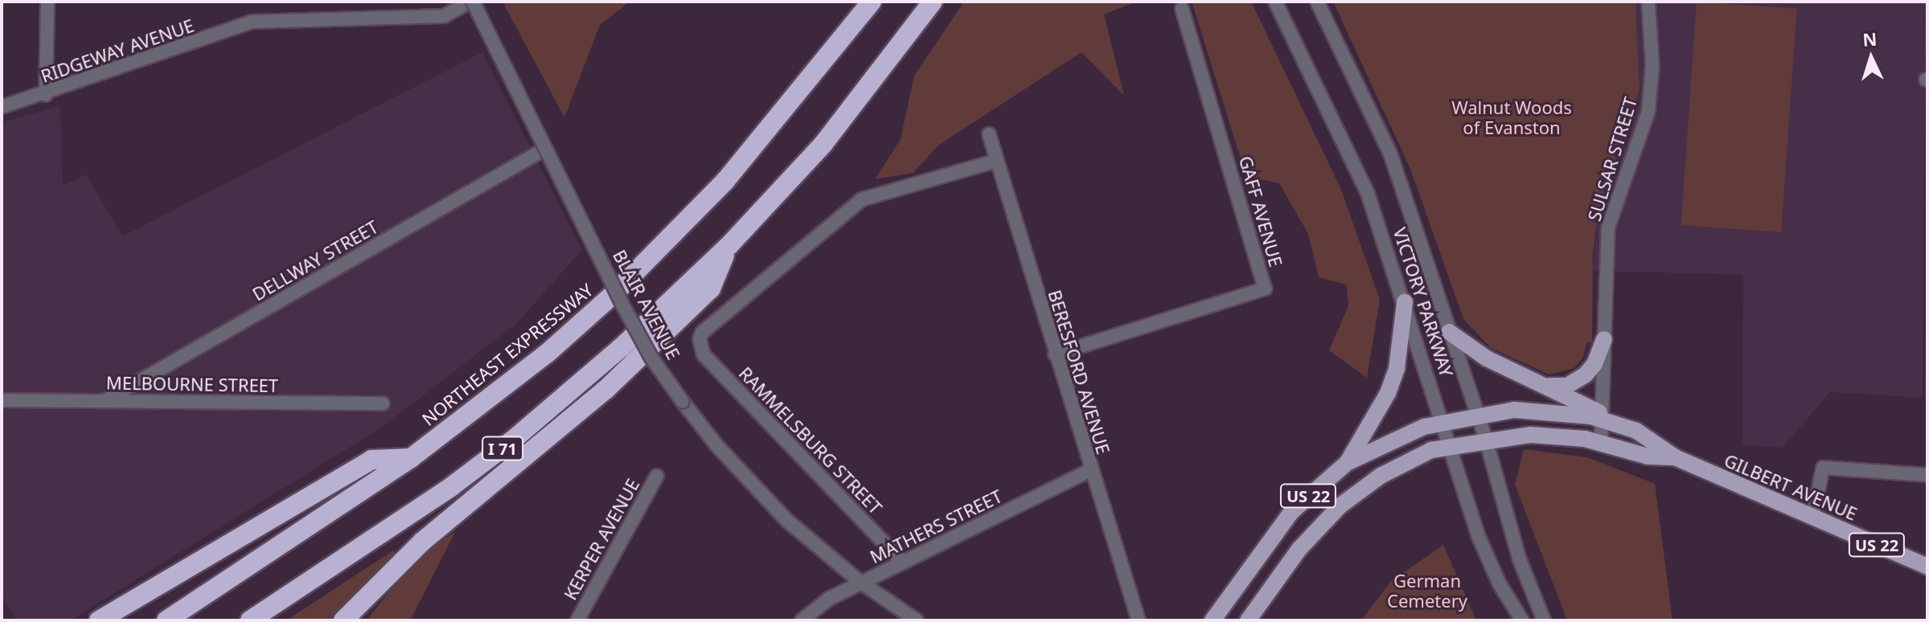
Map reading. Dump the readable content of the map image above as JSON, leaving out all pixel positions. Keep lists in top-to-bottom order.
{
  "streets": {
    "highway": ["NORTHEAST EXPRESSWAY", "I 71"],
    "main road": ["GILBERT AVENUE", "US 22"],
    "street": [
      "RIDGEWAY AVENUE",
      "SULSAR STREET",
      "GAFF AVENUE",
      "DELLWAY STREET",
      "VICTORY PARKWAY",
      "BLAIR AVENUE",
      "BERESFORD AVENUE",
      "MELBOURNE STREET",
      "RAMMELSBURG STREET",
      "MATHERS STREET",
      "KERPER AVENUE"
    ]
  },
  "crossings": [
    ["RIDGEWAY AVENUE", "BLAIR AVENUE"],
    ["SULSAR STREET", "GILBERT AVENUE"],
    ["SULSAR STREET", "US 22"],
    ["GAFF AVENUE", "BERESFORD AVENUE"],
    ["DELLWAY STREET", "MELBOURNE STREET"],
    ["VICTORY PARKWAY", "GILBERT AVENUE"],
    ["VICTORY PARKWAY", "US 22"],
    ["BLAIR AVENUE", "MATHERS STREET"],
    ["BERESFORD AVENUE", "RAMMELSBURG STREET"],
    ["BERESFORD AVENUE", "MATHERS STREET"],
    ["RAMMELSBURG STREET", "MATHERS STREET"],
    ["GILBERT AVENUE", "US 22"]
  ],
  "parks": ["Walnut Woods of Evanston", "German Cemetery"],
  "north": "top"
}
